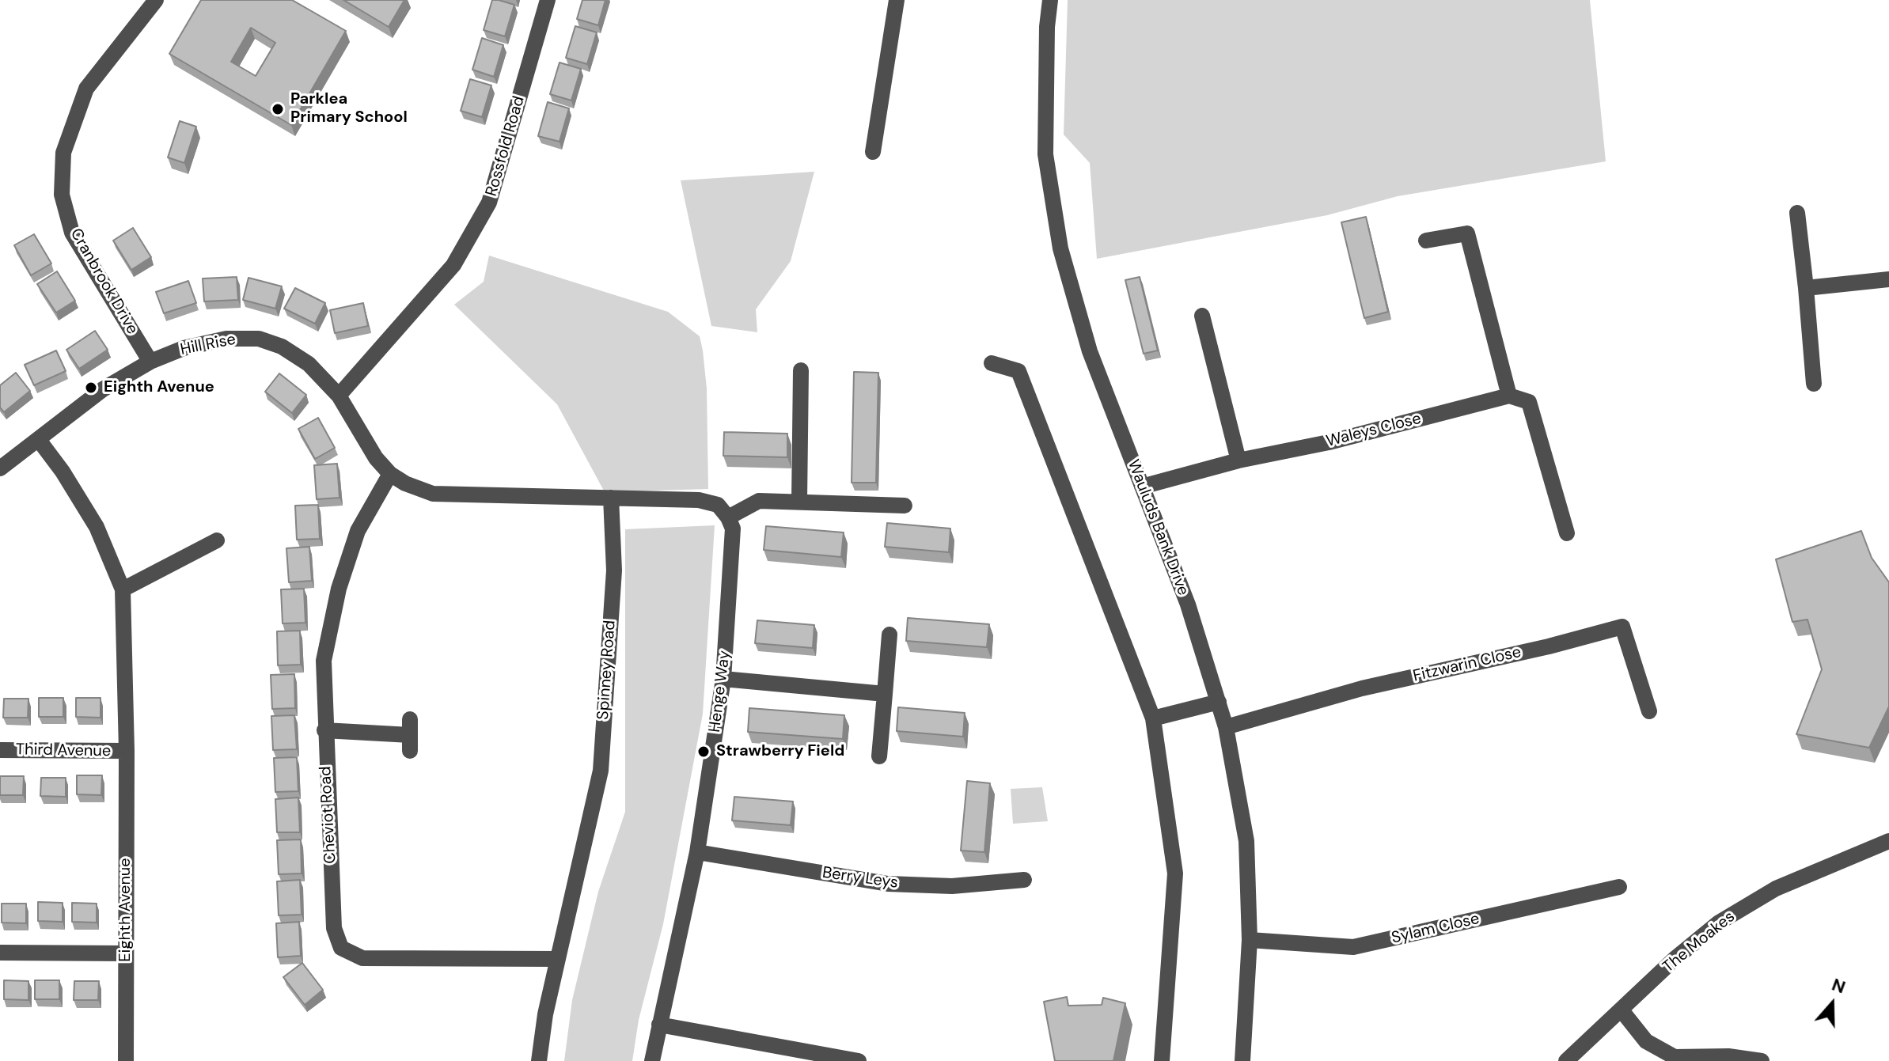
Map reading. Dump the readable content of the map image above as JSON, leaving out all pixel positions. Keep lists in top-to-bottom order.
{
  "streets": {
    "street": [
      "Rossfold Road",
      "Cranbrook Drive",
      "Hill Rise",
      "Waleys Close",
      "Wauluds Bank Drive",
      "Fitzwarin Close",
      "Spinney Road",
      "Henge Way",
      "Third Avenue",
      "Cheviot Road",
      "Berry Leys",
      "Eighth Avenue",
      "Sylam Close",
      "The Moakes"
    ]
  },
  "crossings": [
    ["Rossfold Road", "Hill Rise"],
    ["Cranbrook Drive", "Hill Rise"],
    ["Hill Rise", "Cheviot Road"],
    ["Hill Rise", "Eighth Avenue"],
    ["Waleys Close", "Wauluds Bank Drive"],
    ["Wauluds Bank Drive", "Fitzwarin Close"],
    ["Wauluds Bank Drive", "Sylam Close"],
    ["Spinney Road", "Cheviot Road"],
    ["Henge Way", "Berry Leys"],
    ["Third Avenue", "Eighth Avenue"]
  ],
  "places": ["Parklea Primary School", "Eighth Avenue", "Strawberry Field"],
  "north": "top"
}
